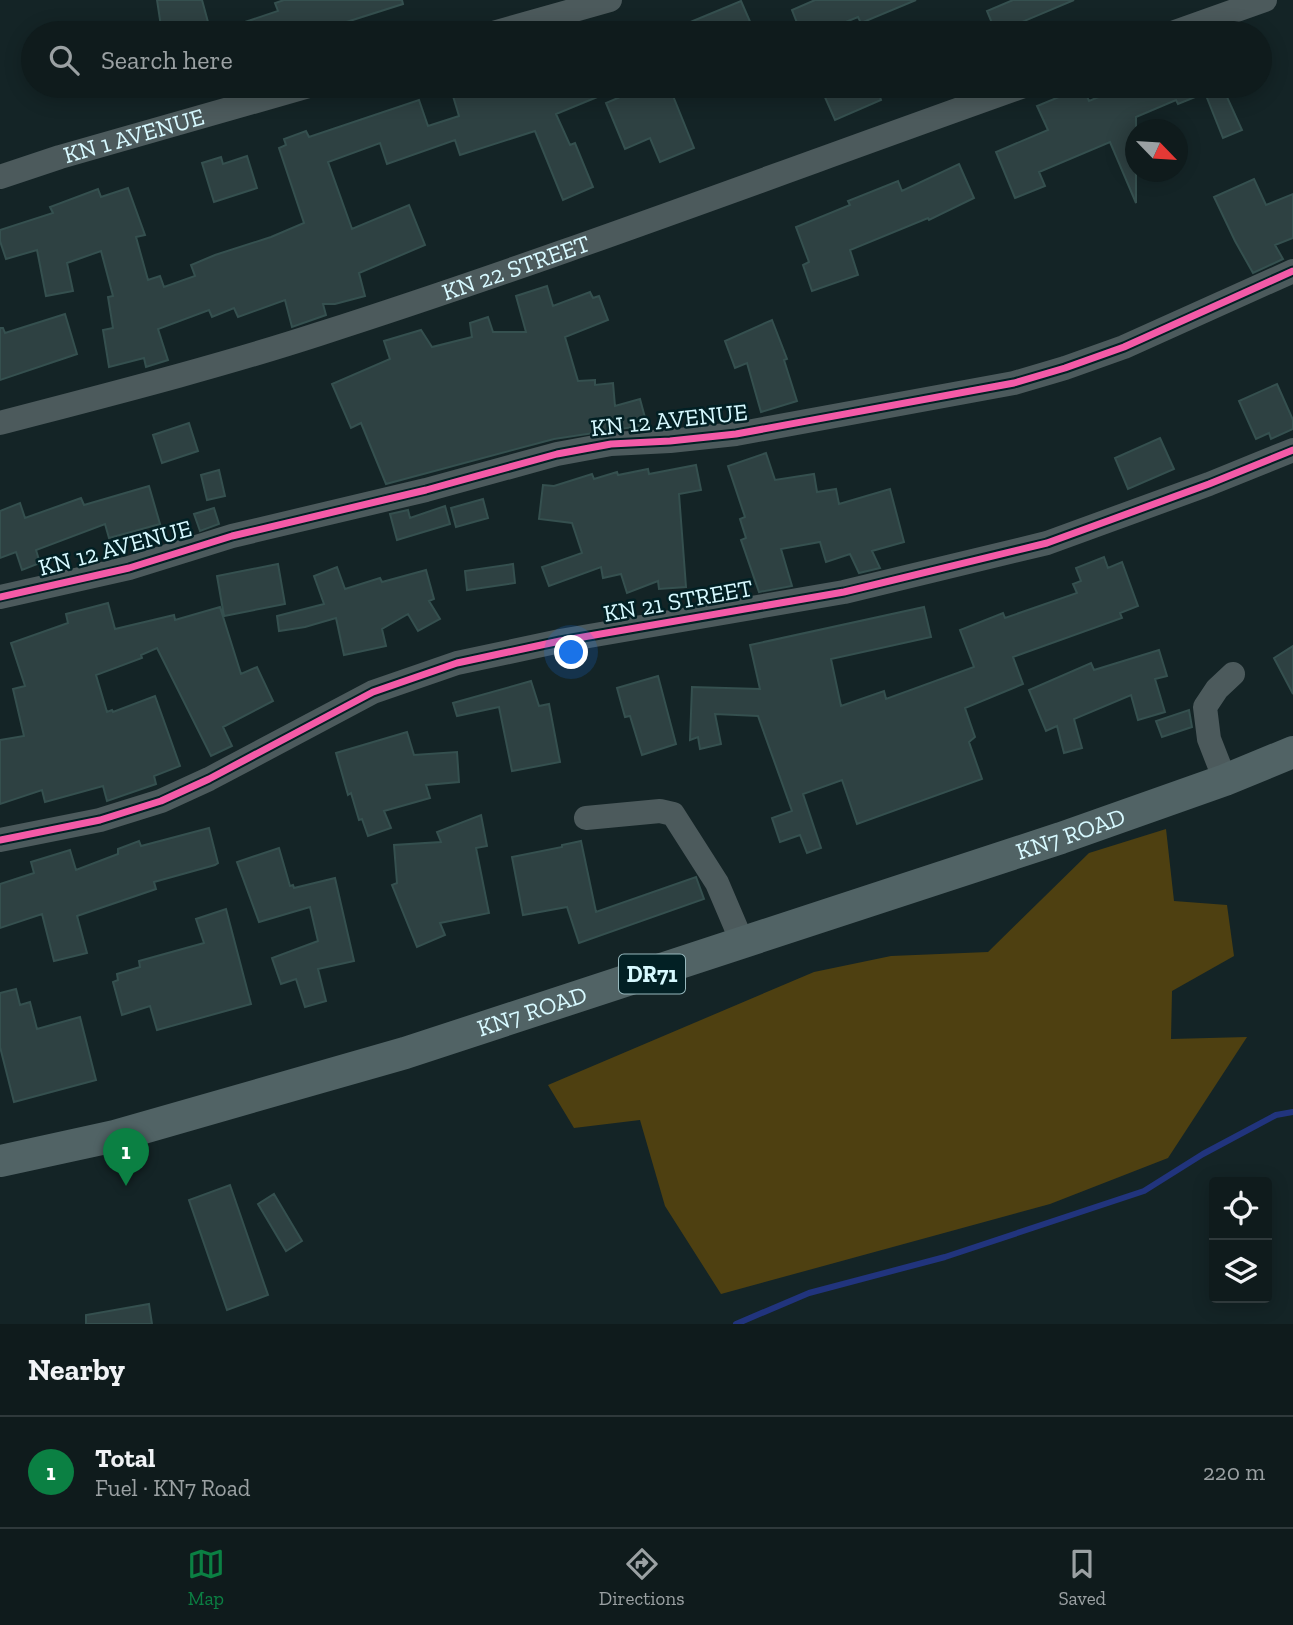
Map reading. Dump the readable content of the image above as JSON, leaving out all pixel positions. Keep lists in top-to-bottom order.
{
  "streets": {
    "main road": ["KN7 ROAD", "DR71"],
    "street": [
      "KN 1 AVENUE",
      "KN 22 STREET",
      "KN 12 AVENUE",
      "KN 21 STREET"
    ]
  },
  "north": "bottom right",
  "page": {
    "search": "Search here",
    "pins": "1",
    "heading": "Nearby",
    "list": [
      {
        "mark": "1",
        "name": "Total",
        "note": "Fuel · KN7 Road",
        "value": "220 m"
      }
    ],
    "nav": ["Map", "Directions", "Saved"]
  }
}
